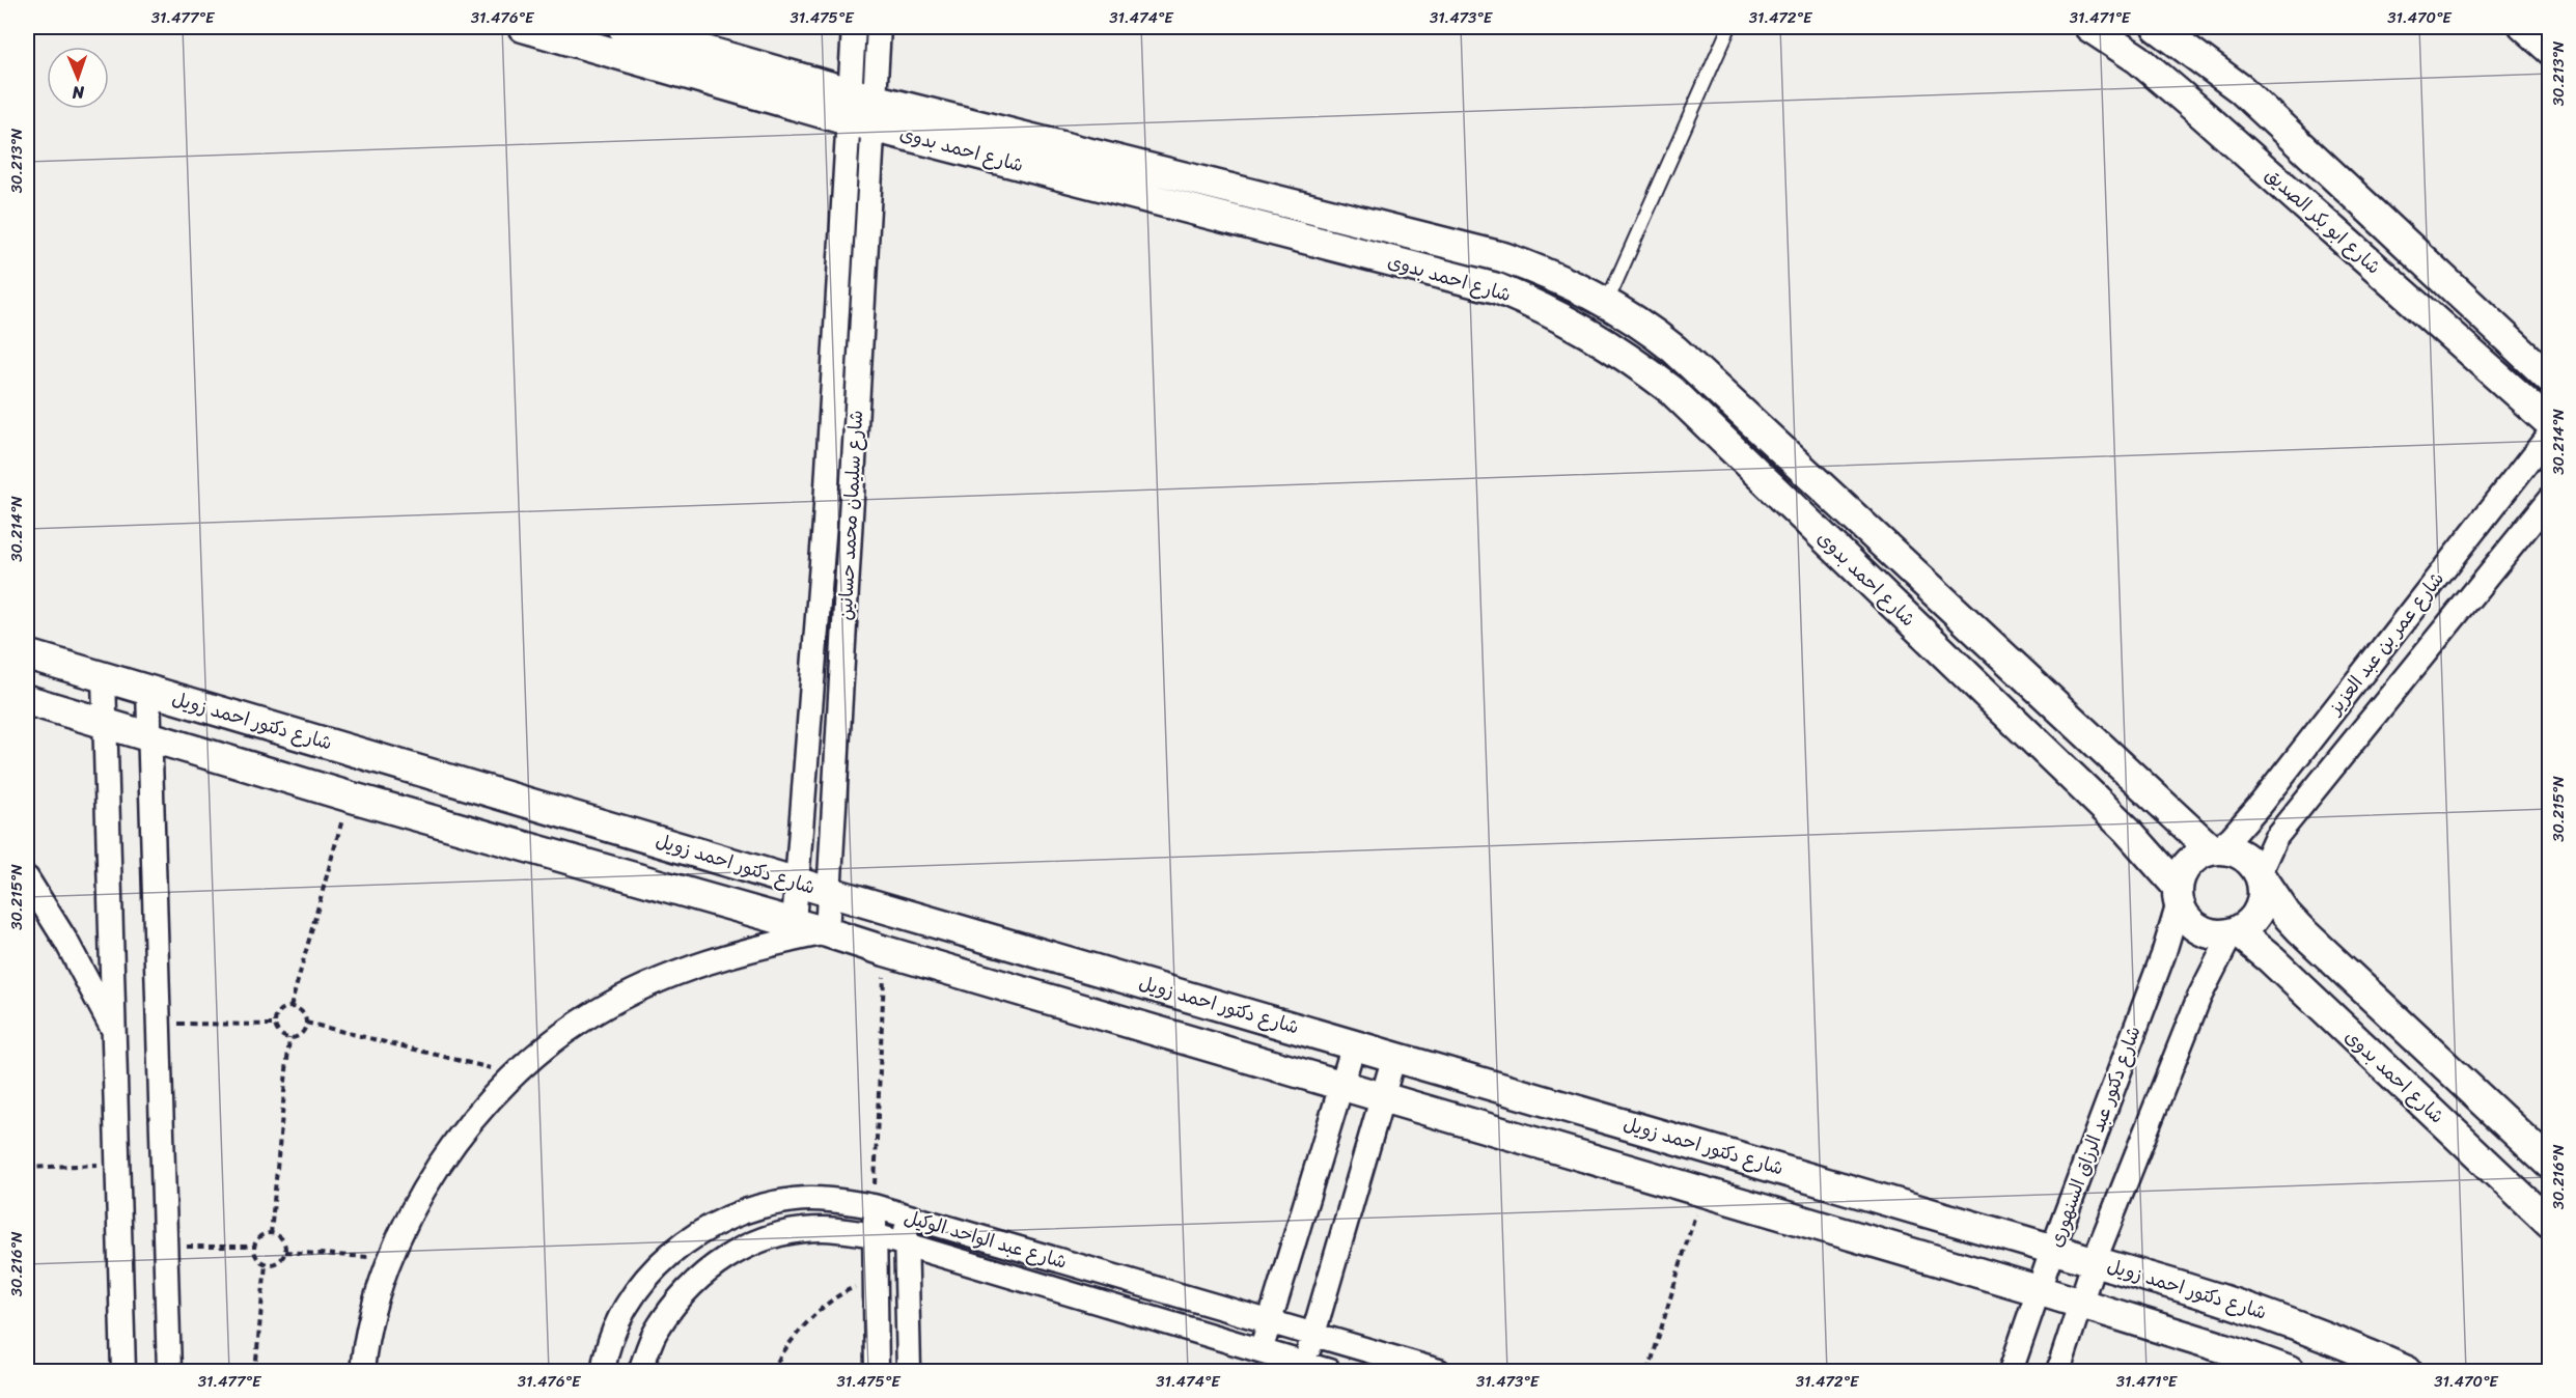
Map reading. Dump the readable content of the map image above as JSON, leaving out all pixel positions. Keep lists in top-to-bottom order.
{
  "streets": {
    "street": [
      "شارع احمد بدوى",
      "شارع ابو بكر الصديق",
      "شارع سليمان محمد حسانين",
      "شارع عمر بن عبد العزيز",
      "شارع دكتور احمد زويل",
      "شارع دكتور عبد الرزاق السنهورى",
      "شارع عبد الواحد الوكيل"
    ]
  },
  "crossings": [
    ["شارع احمد بدوى", "شارع سليمان محمد حسانين"],
    ["شارع احمد بدوى", "شارع عمر بن عبد العزيز"],
    ["شارع احمد بدوى", "شارع دكتور عبد الرزاق السنهورى"],
    ["شارع سليمان محمد حسانين", "شارع دكتور احمد زويل"],
    ["شارع عمر بن عبد العزيز", "شارع دكتور عبد الرزاق السنهورى"],
    ["شارع دكتور احمد زويل", "شارع دكتور عبد الرزاق السنهورى"]
  ],
  "north": "bottom",
  "coordinates": [
    "31.477°E",
    "31.476°E",
    "31.475°E",
    "31.474°E",
    "31.473°E",
    "31.472°E",
    "31.471°E",
    "31.470°E",
    "30.213°N",
    "30.214°N",
    "30.215°N",
    "30.216°N"
  ]
}
